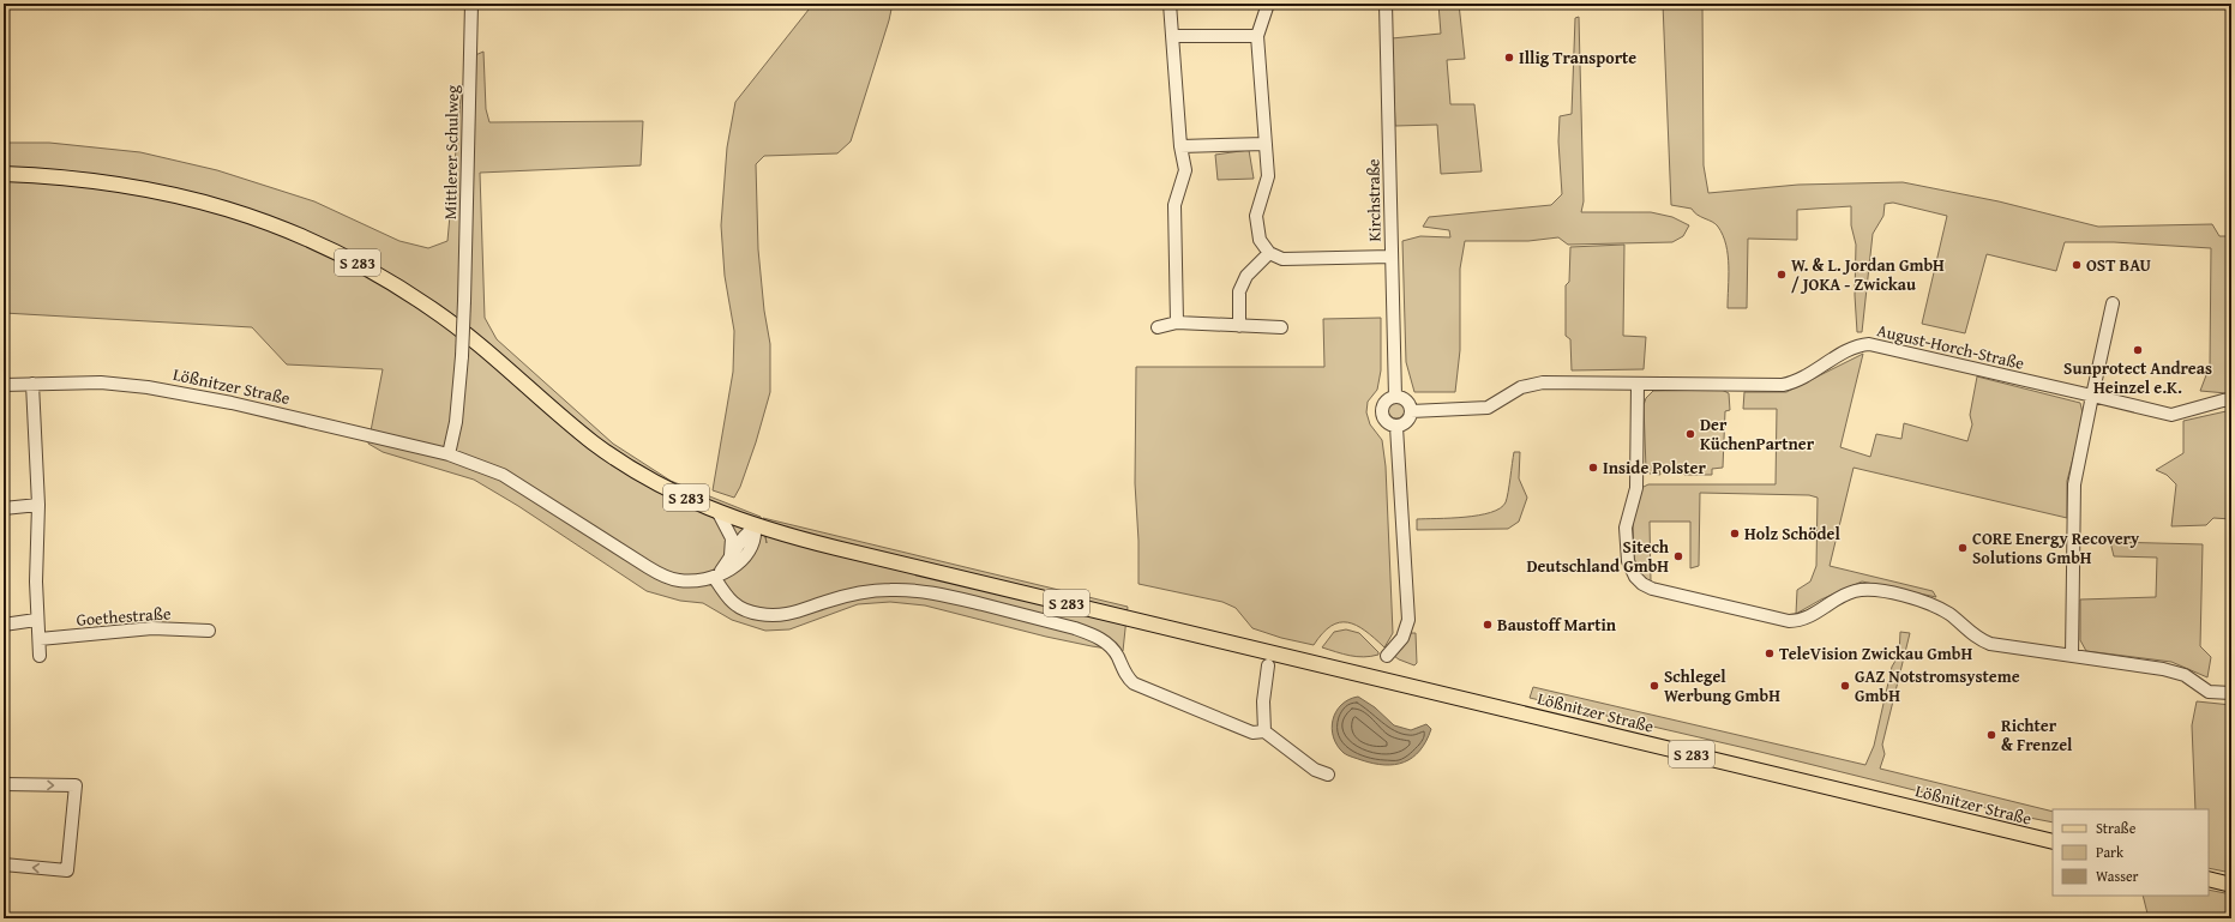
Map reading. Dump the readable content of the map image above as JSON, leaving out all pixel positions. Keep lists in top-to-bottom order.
{
  "streets": {
    "main road": ["S 283", "Lößnitzer Straße"],
    "street": [
      "Mittlerer Schulweg",
      "Kirchstraße",
      "August-Horch-Straße",
      "Goethestraße"
    ]
  },
  "crossings": [
    ["Mittlerer Schulweg", "Lößnitzer Straße"],
    ["Kirchstraße", "August-Horch-Straße"],
    ["S 283", "Lößnitzer Straße"]
  ],
  "places": [
    "Illig Transporte",
    "OST BAU",
    "W. & L. Jordan GmbH / JOKA - Zwickau",
    "Sunprotect Andreas Heinzel e.K.",
    "Der KüchenPartner",
    "Inside Polster",
    "Holz Schödel",
    "CORE Energy Recovery Solutions GmbH",
    "Sitech Deutschland GmbH",
    "Baustoff Martin",
    "TeleVision Zwickau GmbH",
    "Schlegel Werbung GmbH",
    "GAZ Notstromsysteme GmbH",
    "Richter & Frenzel"
  ],
  "legend": ["Straße", "Park", "Wasser"]
}
